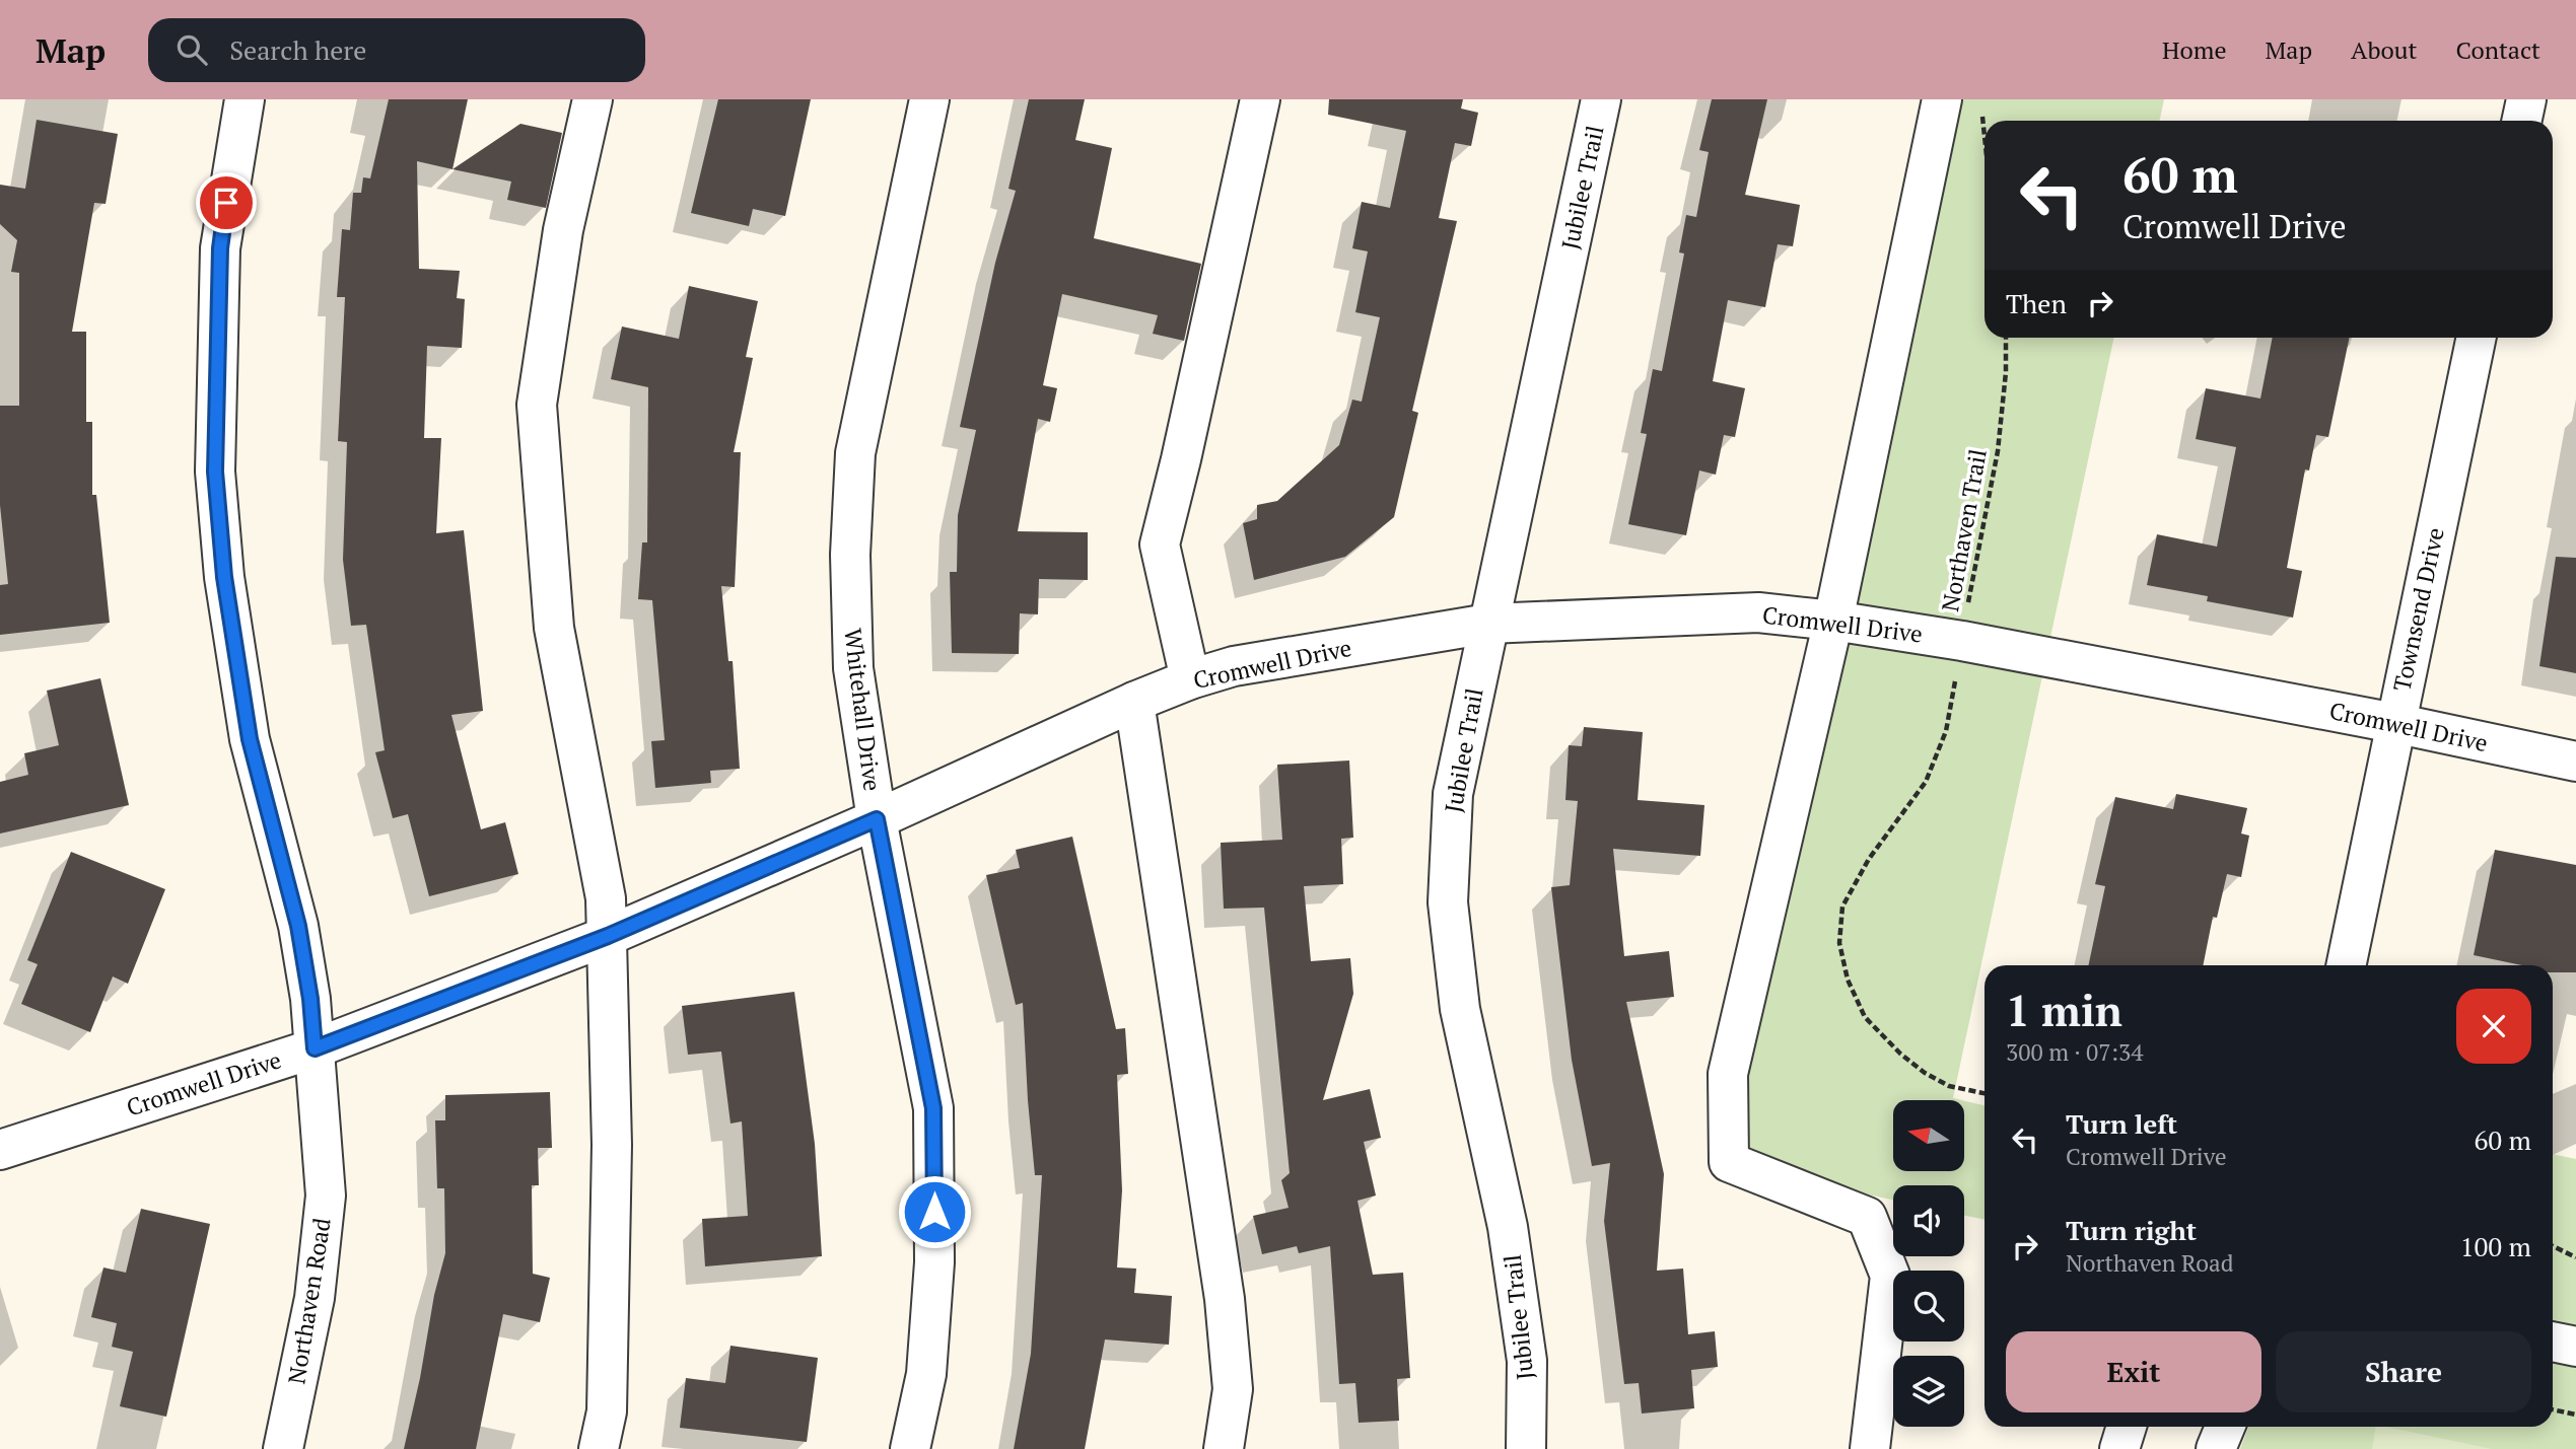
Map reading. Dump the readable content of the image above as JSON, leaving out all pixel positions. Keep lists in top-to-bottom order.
{
  "streets": {
    "street": [
      "Jubilee Trail",
      "Townsend Drive",
      "Cromwell Drive",
      "Whitehall Drive",
      "Northaven Road"
    ],
    "path": ["Northaven Trail"]
  },
  "crossings": [
    ["Jubilee Trail", "Cromwell Drive"],
    ["Northaven Trail", "Cromwell Drive"],
    ["Townsend Drive", "Cromwell Drive"],
    ["Cromwell Drive", "Whitehall Drive"],
    ["Cromwell Drive", "Northaven Road"]
  ],
  "north": "left",
  "page": {
    "header": "Map",
    "search": "Search here",
    "nav": [
      "Home",
      "Map",
      "About",
      "Contact"
    ],
    "turn": ["60 m", "Cromwell Drive"],
    "then": "Then",
    "heading": ["1 min", "300 m · 07:34"],
    "list": [
      {
        "name": "Turn left",
        "note": "Cromwell Drive",
        "value": "60 m"
      },
      {
        "name": "Turn right",
        "note": "Northaven Road",
        "value": "100 m"
      }
    ],
    "buttons": ["Exit", "Share"]
  }
}
